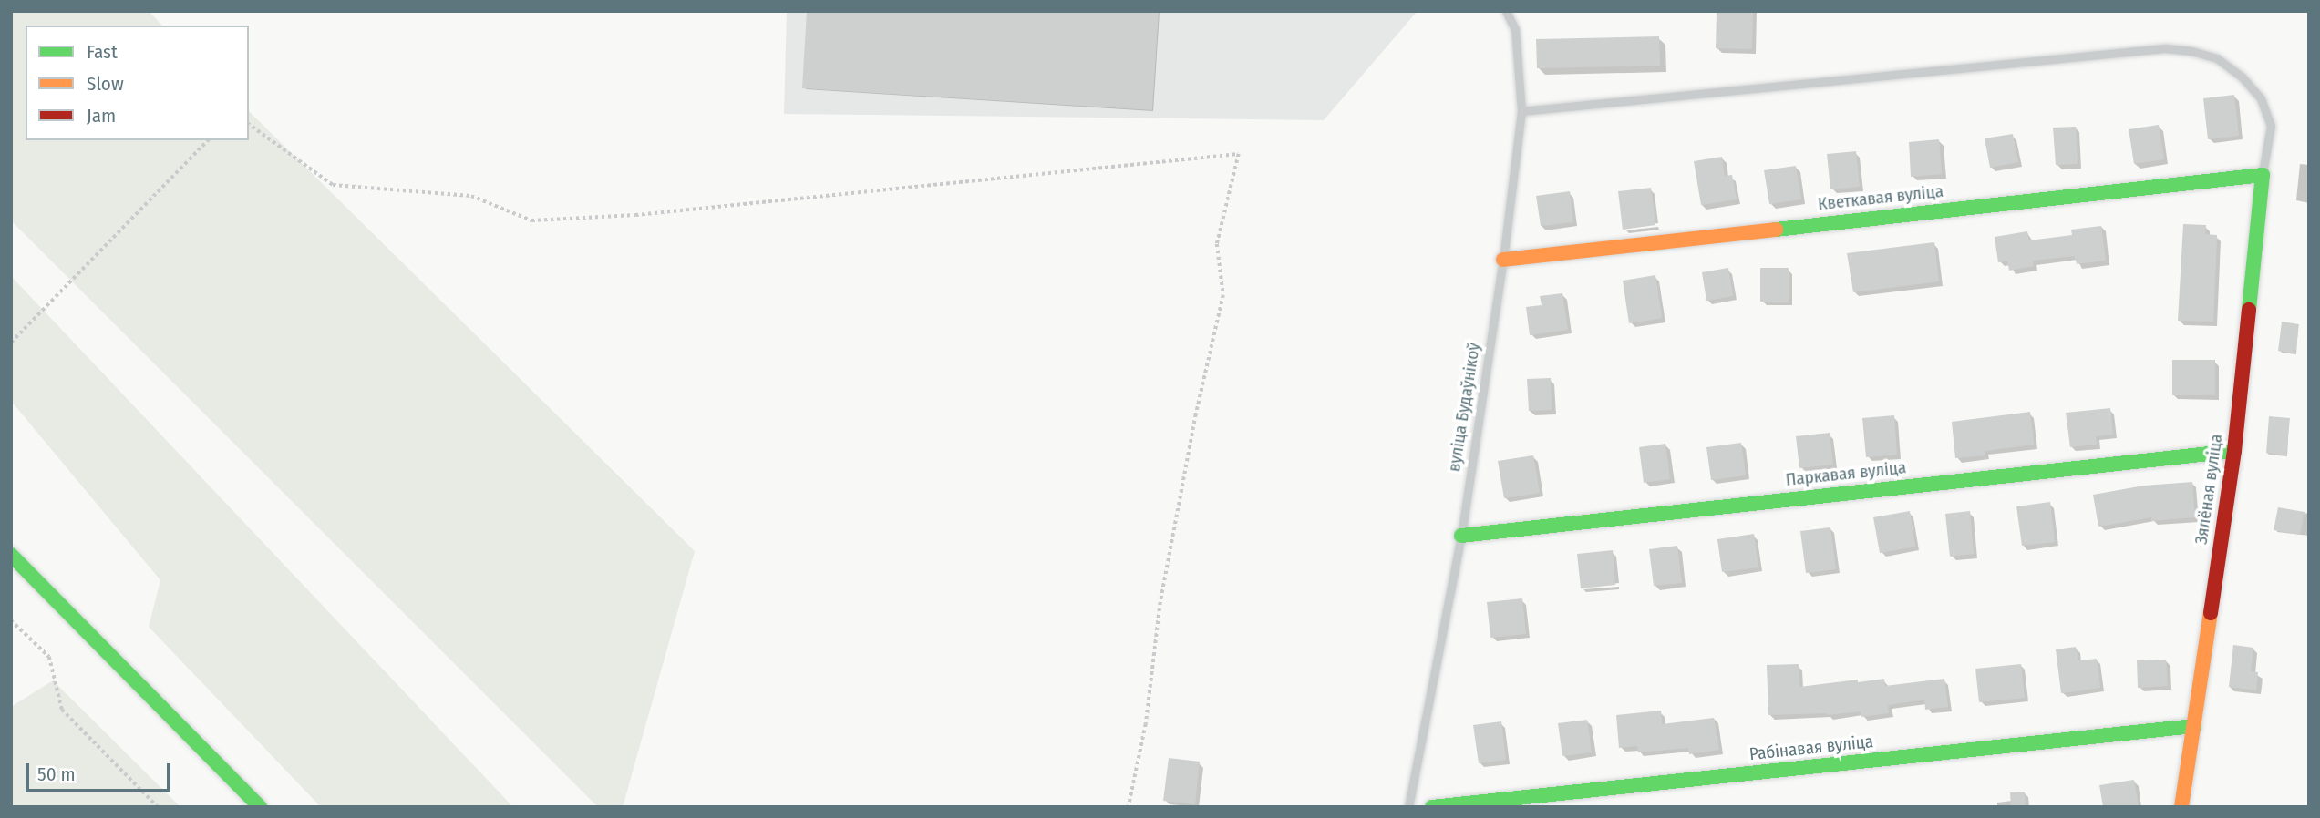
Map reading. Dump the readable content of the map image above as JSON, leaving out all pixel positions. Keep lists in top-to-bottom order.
{
  "streets": {
    "street": [
      "Кветкавая вуліца",
      "Паркавая вуліца",
      "Зялёная вуліца",
      "Рабінавая вуліца"
    ],
    "lane": ["вуліца Будаўнікоў"]
  },
  "crossings": [
    ["Кветкавая вуліца", "вуліца Будаўнікоў"],
    ["Кветкавая вуліца", "Зялёная вуліца"],
    ["вуліца Будаўнікоў", "Паркавая вуліца"],
    ["Паркавая вуліца", "Зялёная вуліца"],
    ["Зялёная вуліца", "Рабінавая вуліца"]
  ],
  "legend": ["Fast", "Slow", "Jam"],
  "scale_bar": "50 m"
}
